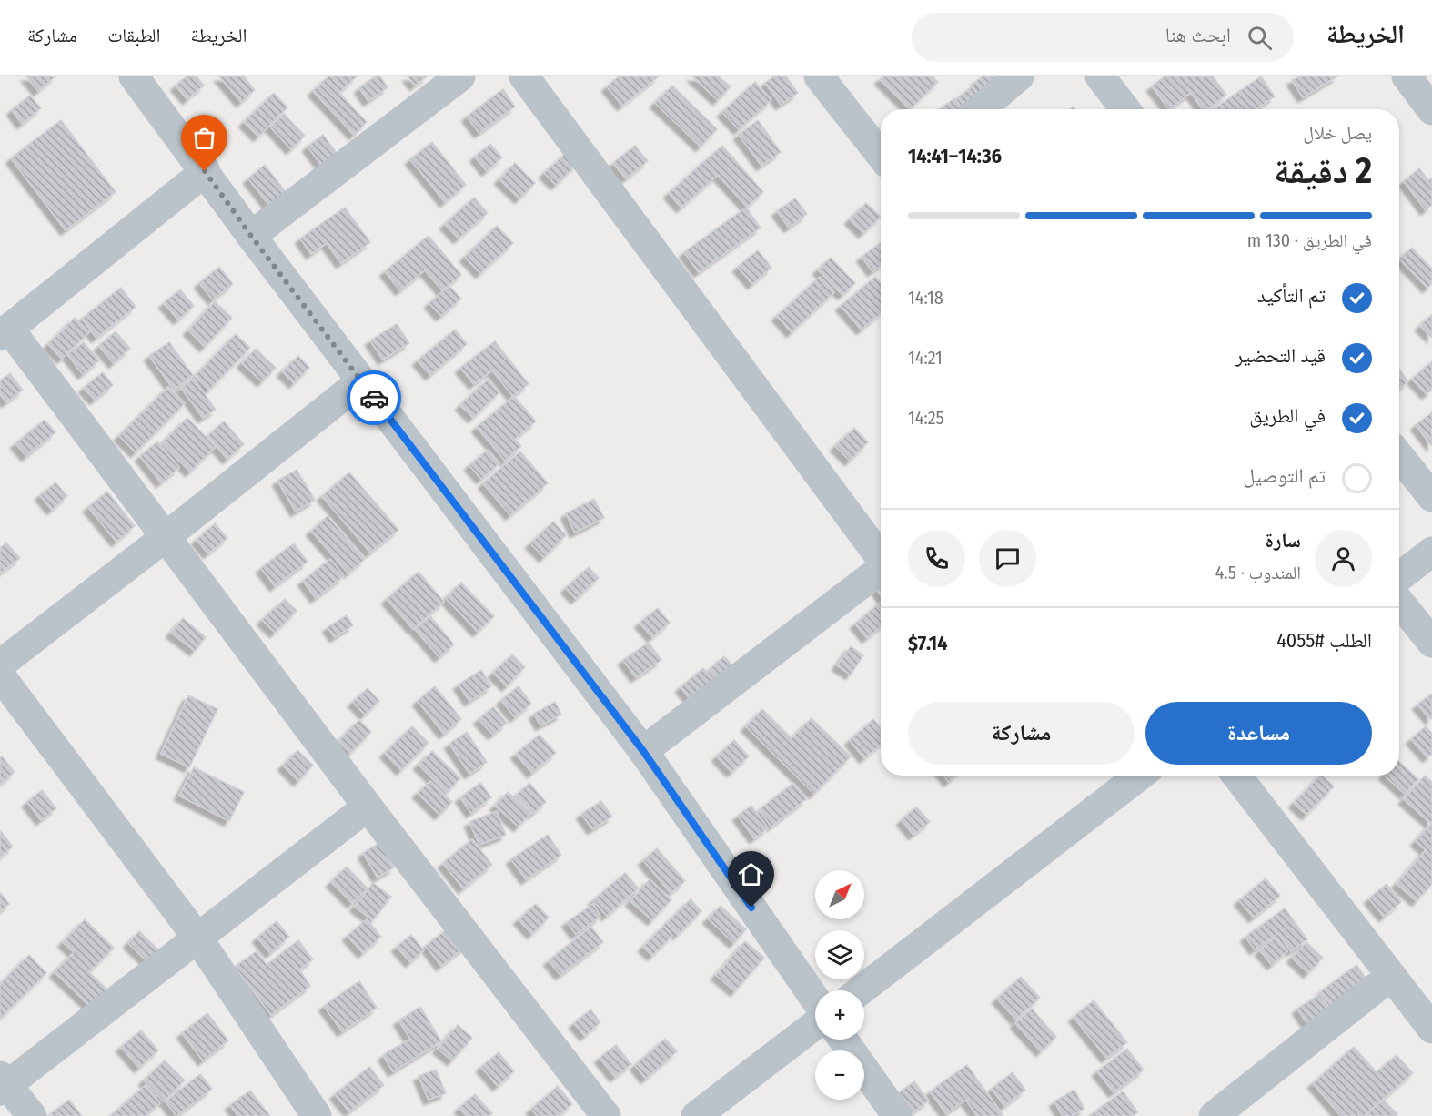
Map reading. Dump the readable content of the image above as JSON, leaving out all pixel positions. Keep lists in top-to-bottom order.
{
  "north": "top right",
  "page": {
    "header": "الخريطة",
    "search": "ابحث هنا",
    "nav": ["الخريطة", "الطبقات", "مشاركة"],
    "heading": ["2 دقيقة", "يصل خلال", "14:36–14:41"],
    "panel": [
      "سارة",
      "المندوب · 4.5",
      "الطلب #4055",
      "$7.14"
    ],
    "bar": "في الطريق · 130 m",
    "list": [
      ["تم التأكيد", "14:18"],
      ["قيد التحضير", "14:21"],
      ["في الطريق", "14:25"],
      "تم التوصيل"
    ],
    "buttons": ["مساعدة", "مشاركة"],
    "map_buttons": ["+", "−"]
  }
}
